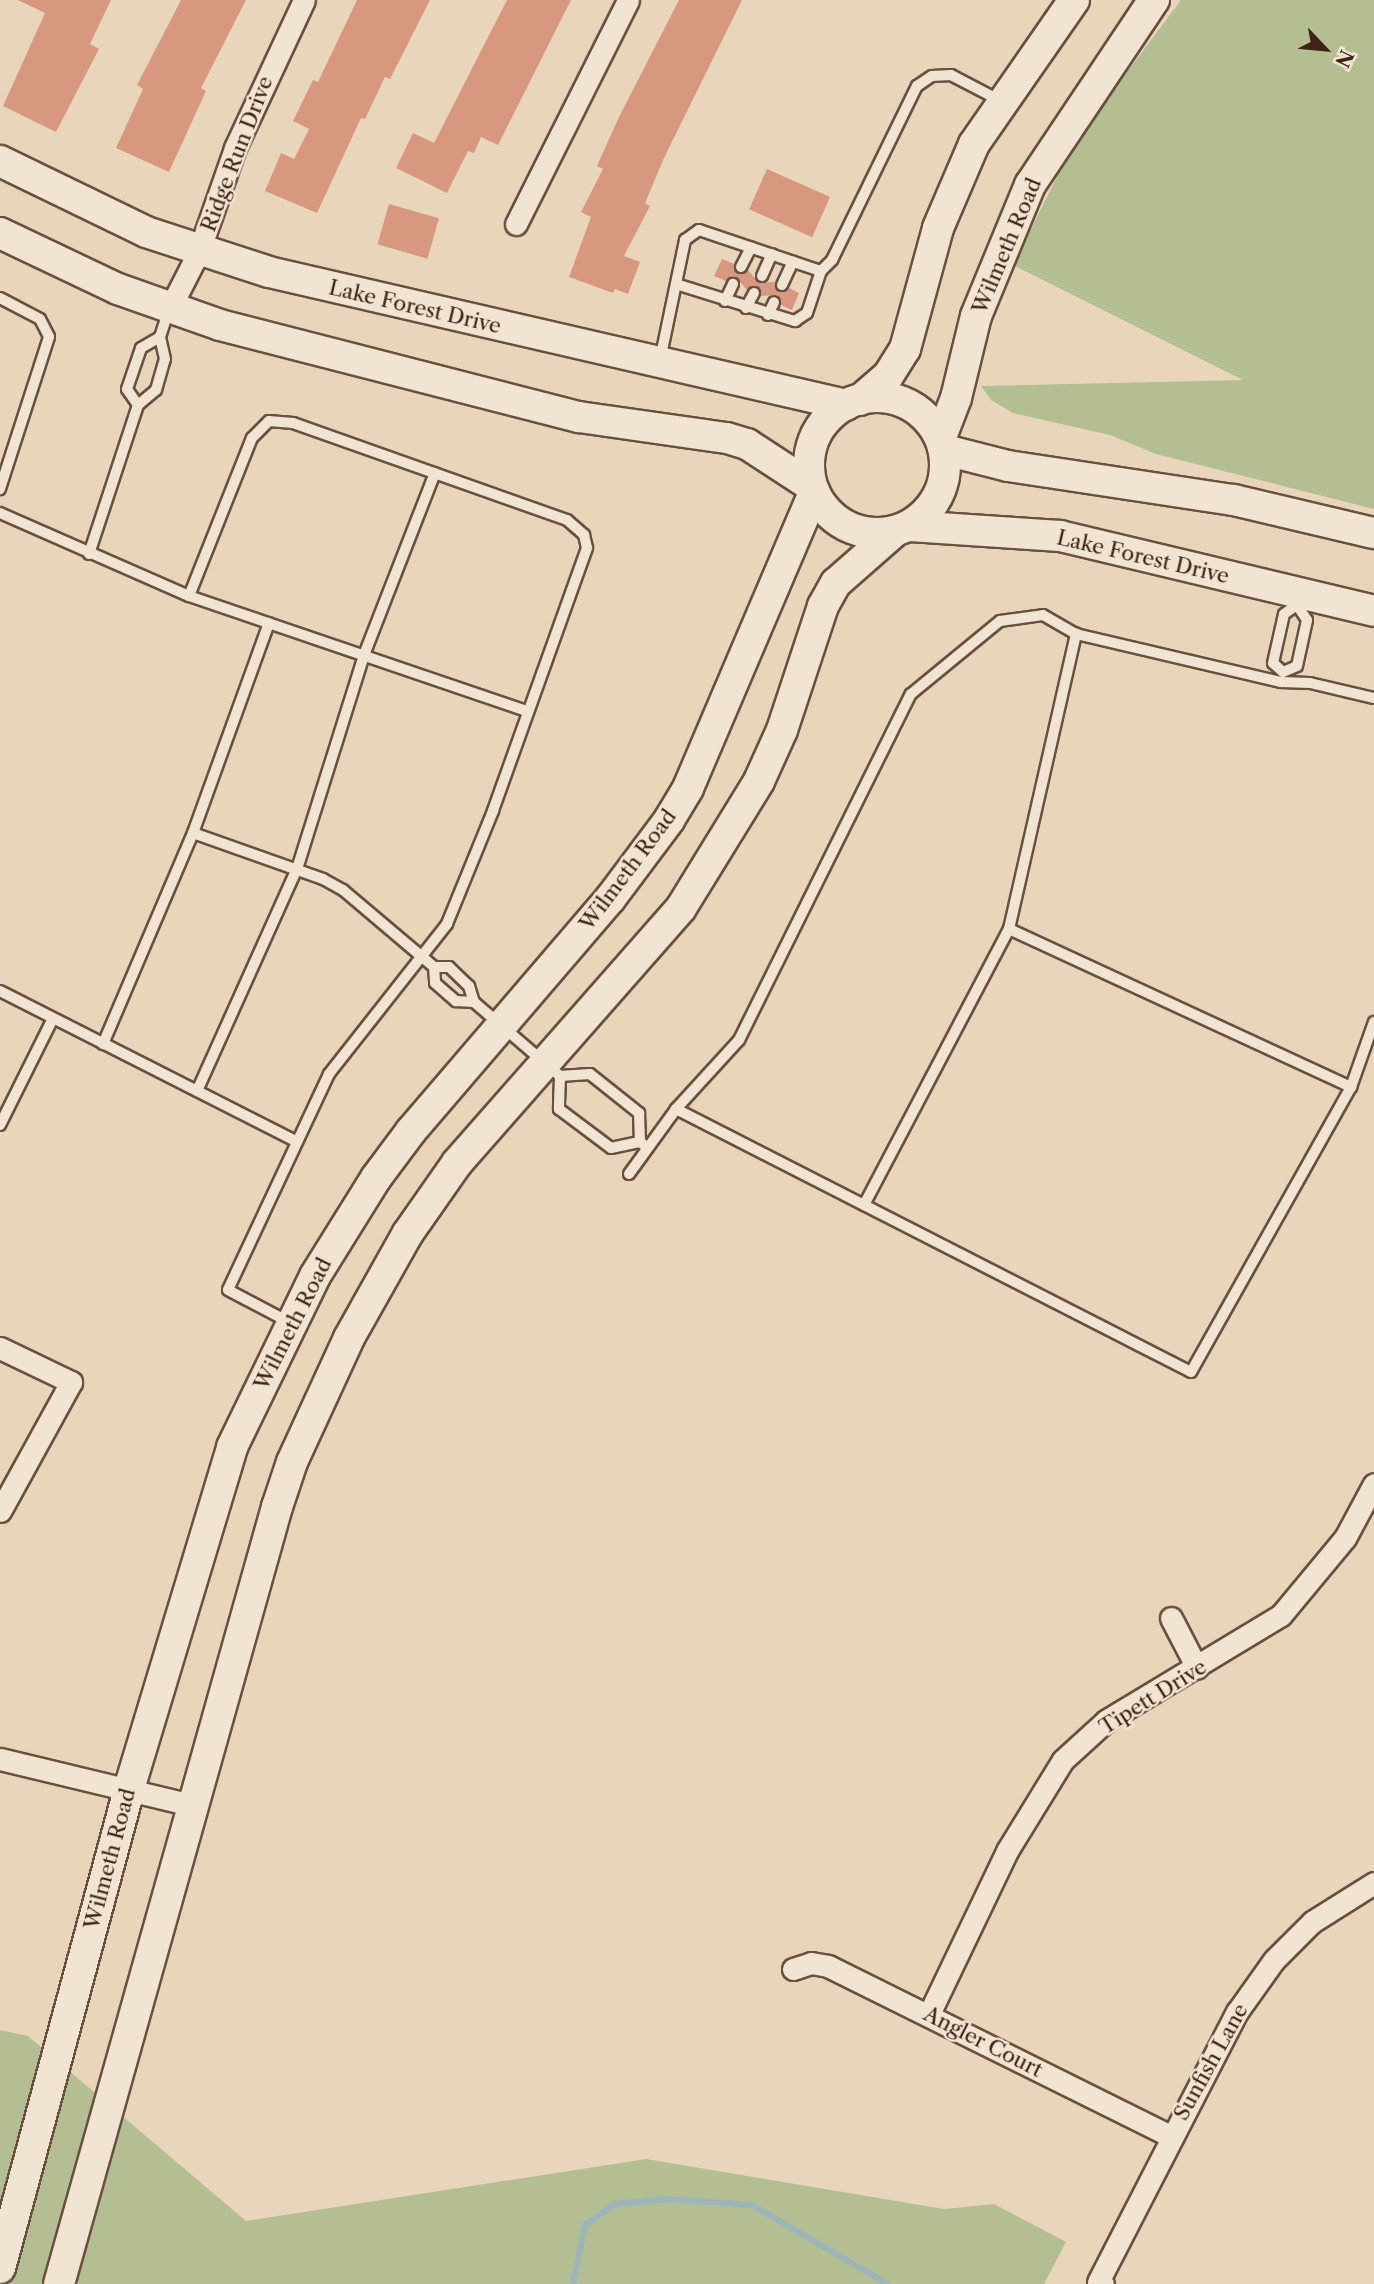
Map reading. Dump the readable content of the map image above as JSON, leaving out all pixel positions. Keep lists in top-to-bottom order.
{
  "streets": {
    "street": [
      "Ridge Run Drive",
      "Wilmeth Road",
      "Lake Forest Drive",
      "Tipett Drive",
      "Angler Court",
      "Sunfish Lane"
    ]
  },
  "crossings": [
    ["Ridge Run Drive", "Lake Forest Drive"],
    ["Wilmeth Road", "Lake Forest Drive"],
    ["Tipett Drive", "Angler Court"],
    ["Angler Court", "Sunfish Lane"]
  ],
  "north": "bottom right"
}
